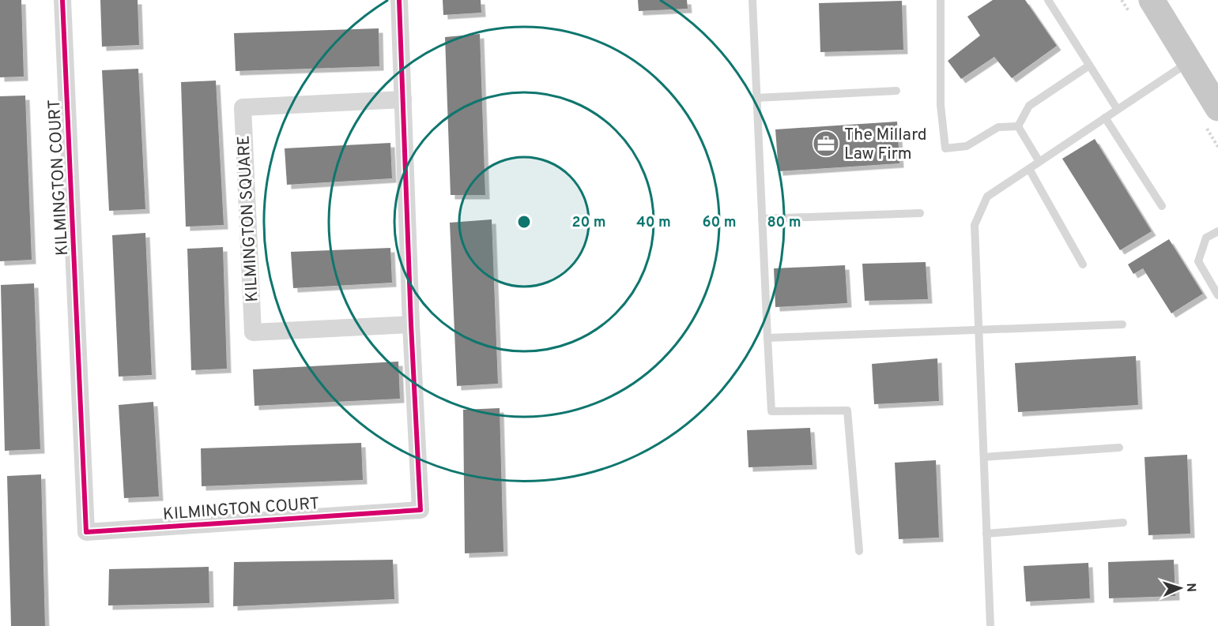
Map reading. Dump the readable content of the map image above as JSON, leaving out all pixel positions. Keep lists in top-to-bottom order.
{
  "streets": {
    "street": ["KILMINGTON COURT", "KILMINGTON SQUARE"]
  },
  "crossings": [
    ["KILMINGTON COURT", "KILMINGTON SQUARE"]
  ],
  "places": {
    "office": ["The Millard Law Firm"]
  },
  "north": "right",
  "rings": [
    "20 m",
    "40 m",
    "60 m",
    "80 m"
  ]
}
